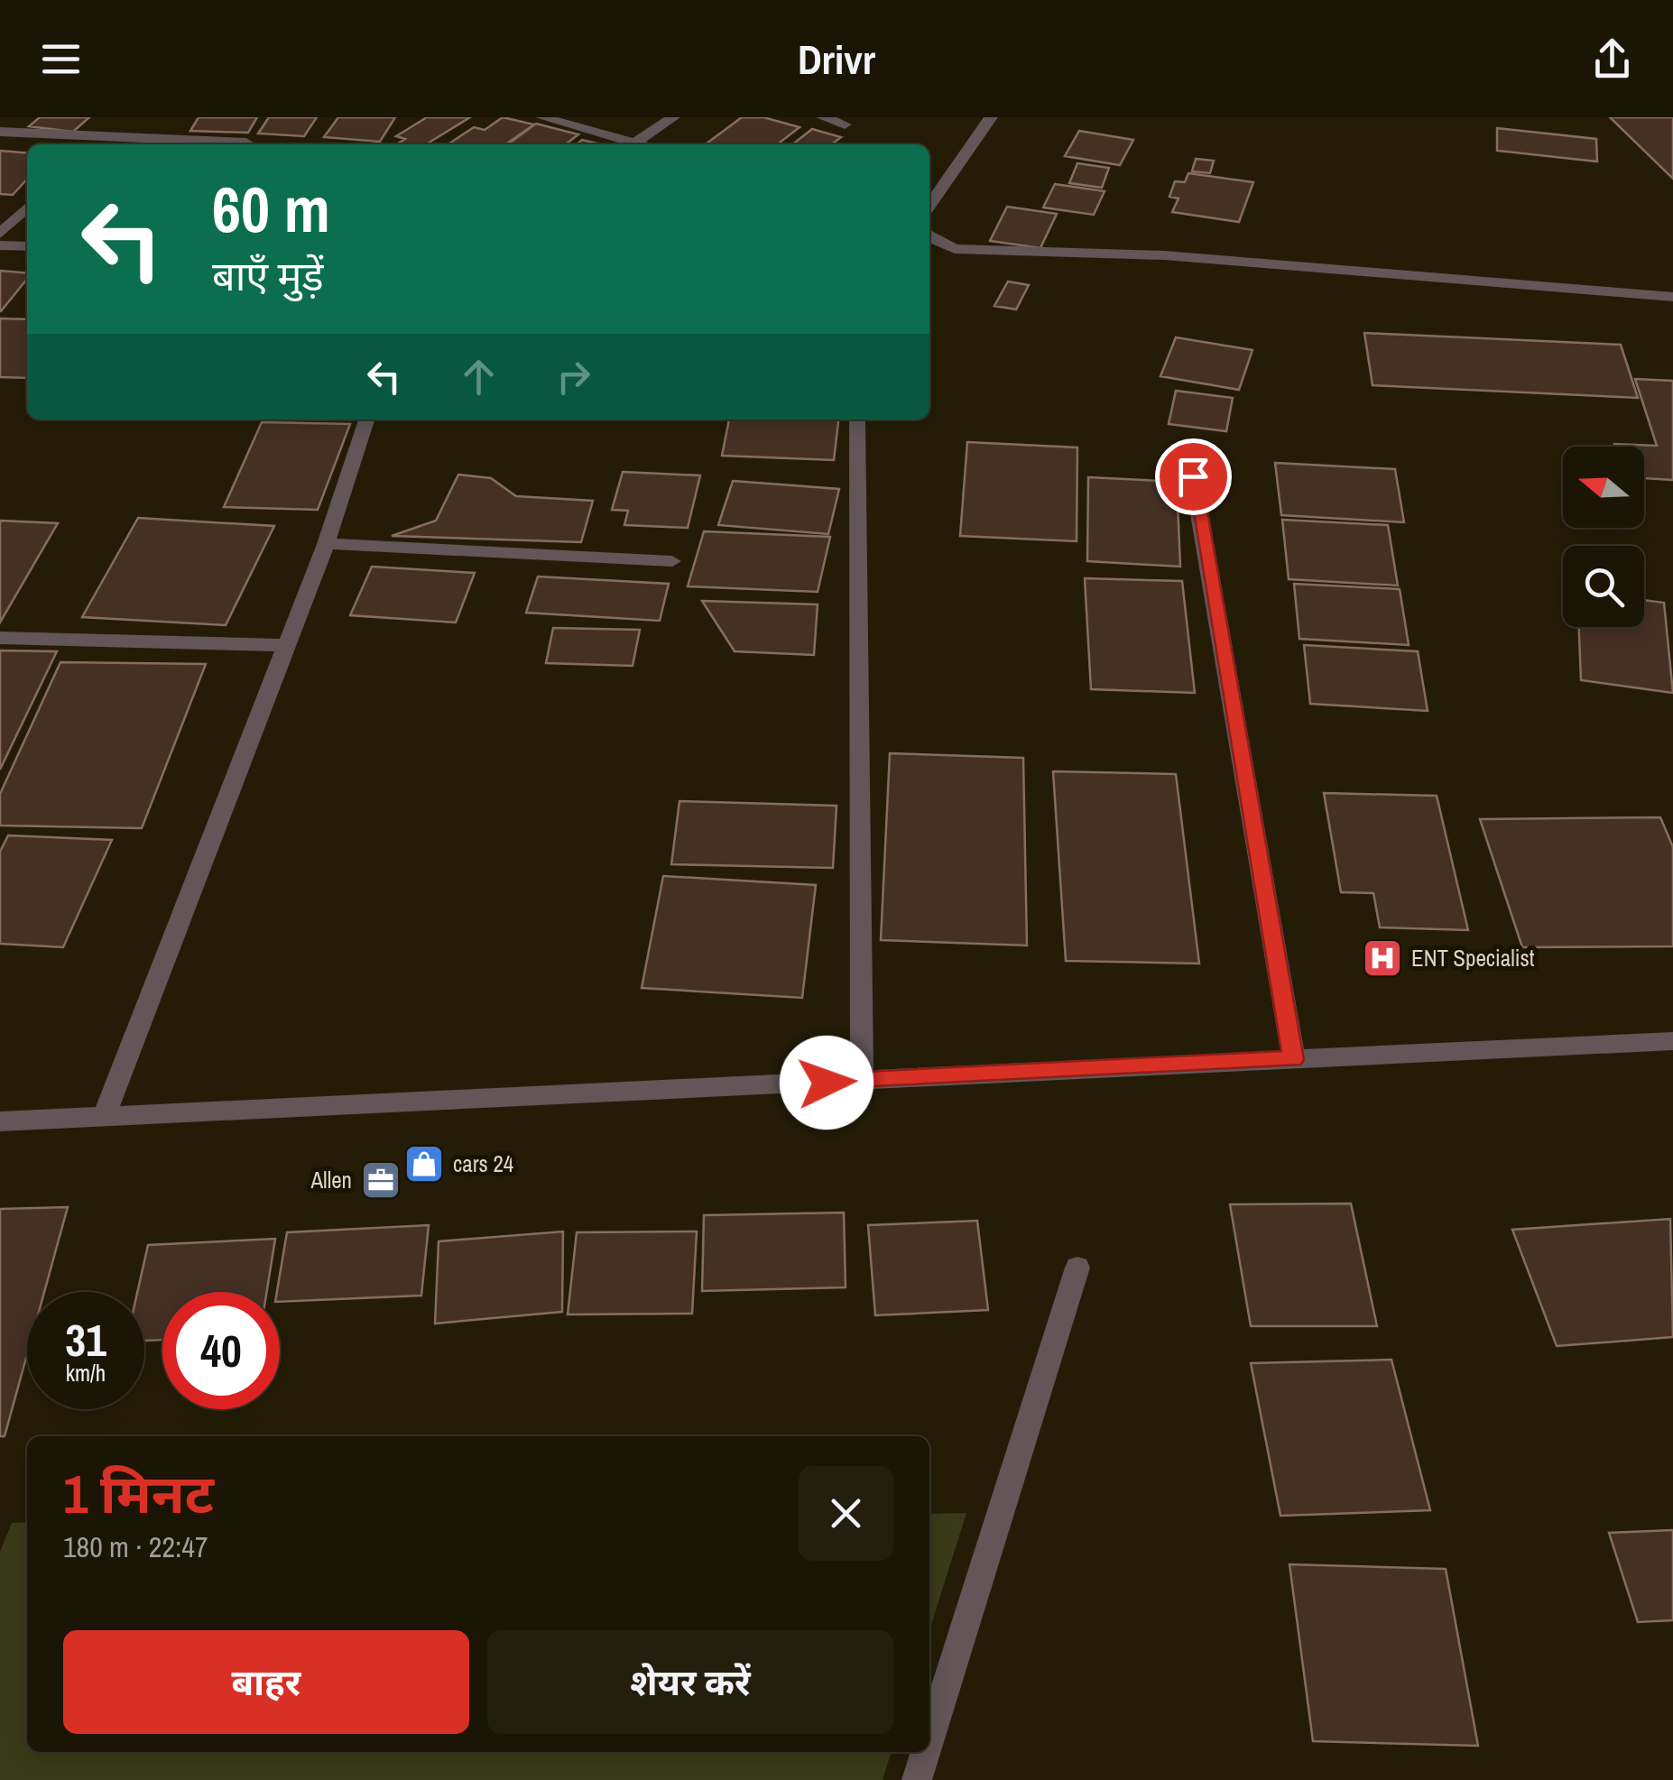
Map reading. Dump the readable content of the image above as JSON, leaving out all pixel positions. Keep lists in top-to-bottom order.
{
  "places": {
    "hospital": ["ENT Specialist"],
    "shop": ["cars 24"],
    "office": ["Allen"]
  },
  "north": "left",
  "page": {
    "header": "Drivr",
    "turn": ["60 m", "बाएँ मुड़ें"],
    "speed": "31 km/h",
    "limit": "40",
    "heading": ["1 मिनट", "180 m · 22:47"],
    "buttons": ["बाहर", "शेयर करें"]
  }
}
